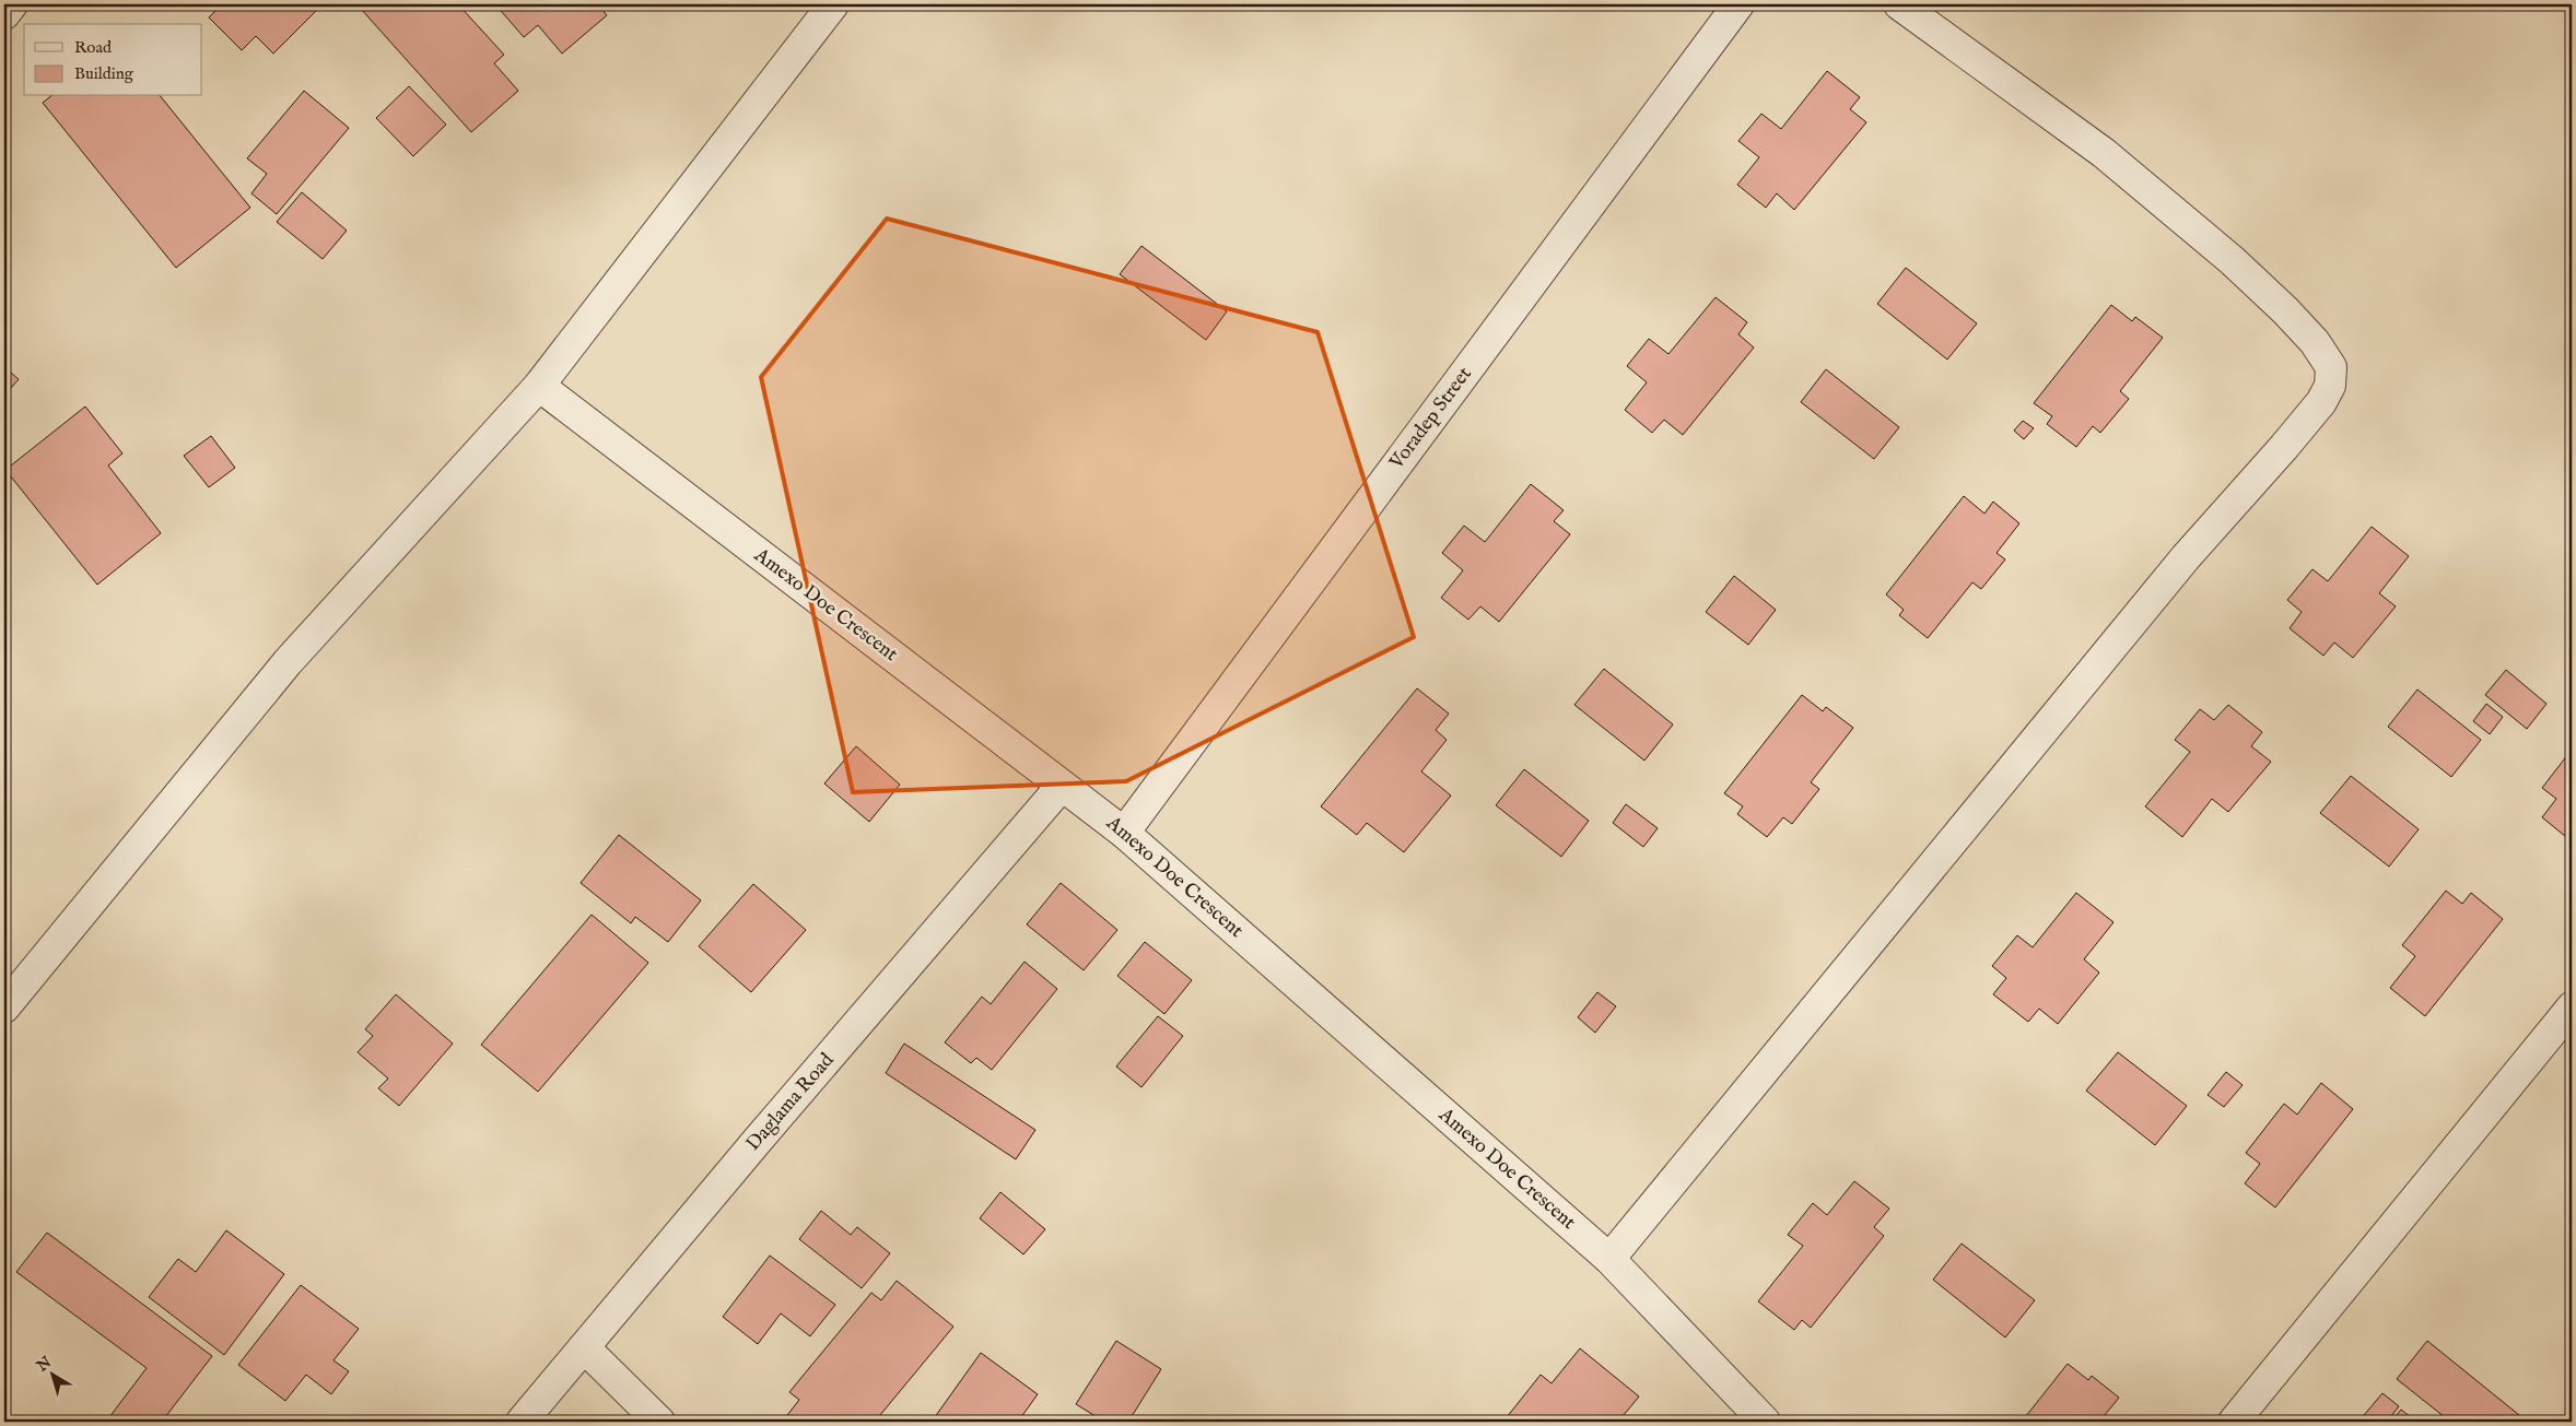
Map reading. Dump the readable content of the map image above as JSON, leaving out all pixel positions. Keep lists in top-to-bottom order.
{
  "streets": {
    "street": ["Voradep Street", "Amexo Doe Crescent", "Daglama Road"]
  },
  "crossings": [
    ["Voradep Street", "Amexo Doe Crescent"],
    ["Amexo Doe Crescent", "Daglama Road"]
  ],
  "legend": ["Road", "Building"],
  "north": "top left"
}
